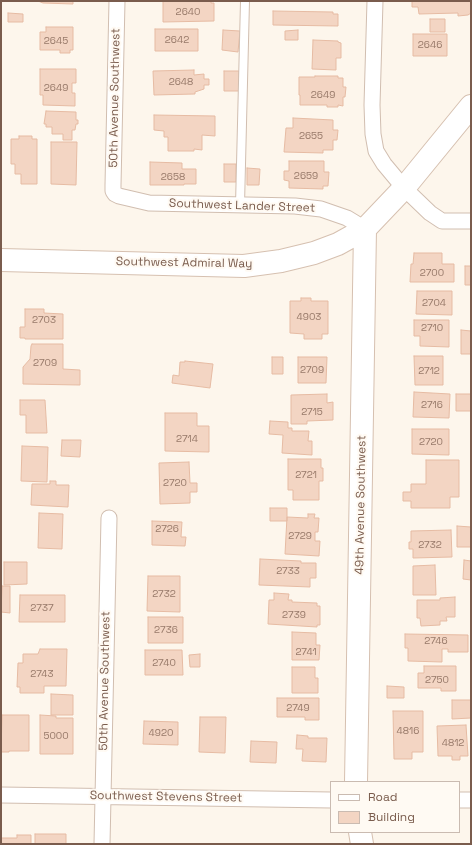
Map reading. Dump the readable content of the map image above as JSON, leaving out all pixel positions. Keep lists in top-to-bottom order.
{
  "streets": {
    "street": [
      "50th Avenue Southwest",
      "Southwest Lander Street",
      "Southwest Admiral Way",
      "49th Avenue Southwest",
      "Southwest Stevens Street"
    ]
  },
  "crossings": [
    ["50th Avenue Southwest", "Southwest Lander Street"],
    ["50th Avenue Southwest", "Southwest Stevens Street"],
    ["Southwest Lander Street", "Southwest Admiral Way"],
    ["Southwest Lander Street", "49th Avenue Southwest"],
    ["Southwest Admiral Way", "49th Avenue Southwest"]
  ],
  "house_numbers": [
    "2640",
    "2642",
    "2645",
    "2646",
    "2648",
    "2649",
    "2649",
    "2655",
    "2659",
    "2658",
    "2700",
    "2704",
    "4903",
    "2703",
    "2710",
    "2709",
    "2709",
    "2712",
    "2716",
    "2715",
    "2714",
    "2720",
    "2721",
    "2720",
    "2726",
    "2729",
    "2732",
    "2733",
    "2732",
    "2737",
    "2739",
    "2736",
    "2746",
    "2741",
    "2740",
    "2743",
    "2750",
    "2749",
    "4816",
    "4920",
    "5000",
    "4812"
  ],
  "legend": ["Road", "Building"]
}
